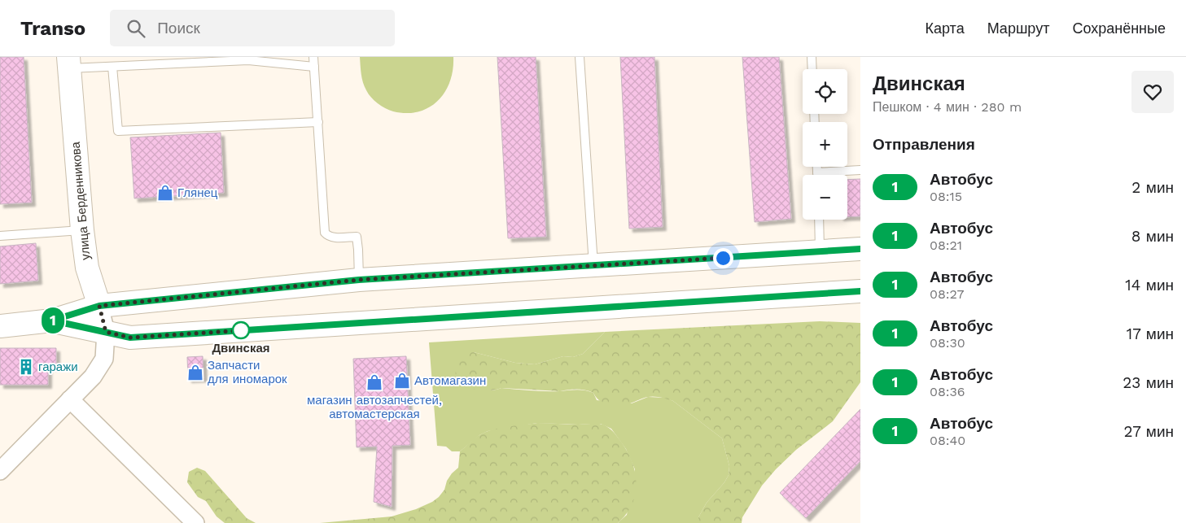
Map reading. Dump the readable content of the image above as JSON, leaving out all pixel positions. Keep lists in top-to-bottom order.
{
  "streets": {
    "street": ["улица Берденникова"]
  },
  "places": {
    "shop": [
      "Глянец",
      "Запчасти для иномарок",
      "Автомагазин",
      "магазин автозапчестей, автомастерская"
    ],
    "other": ["Двинская"],
    "building": ["гаражи"]
  },
  "lines": ["bus line 1"],
  "page": {
    "header": "Transo",
    "search": "Поиск",
    "nav": ["Карта", "Маршрут", "Сохранённые"],
    "on_map": "1",
    "heading": [
      ["Двинская", "Пешком · 4 мин · 280 m"],
      "Отправления"
    ],
    "map_buttons": ["+", "−"],
    "list": [
      {
        "mark": "1",
        "name": "Автобус",
        "note": "08:15",
        "value": "2 мин"
      },
      {
        "mark": "1",
        "name": "Автобус",
        "note": "08:21",
        "value": "8 мин"
      },
      {
        "mark": "1",
        "name": "Автобус",
        "note": "08:27",
        "value": "14 мин"
      },
      {
        "mark": "1",
        "name": "Автобус",
        "note": "08:30",
        "value": "17 мин"
      },
      {
        "mark": "1",
        "name": "Автобус",
        "note": "08:36",
        "value": "23 мин"
      },
      {
        "mark": "1",
        "name": "Автобус",
        "note": "08:40",
        "value": "27 мин"
      }
    ]
  }
}
